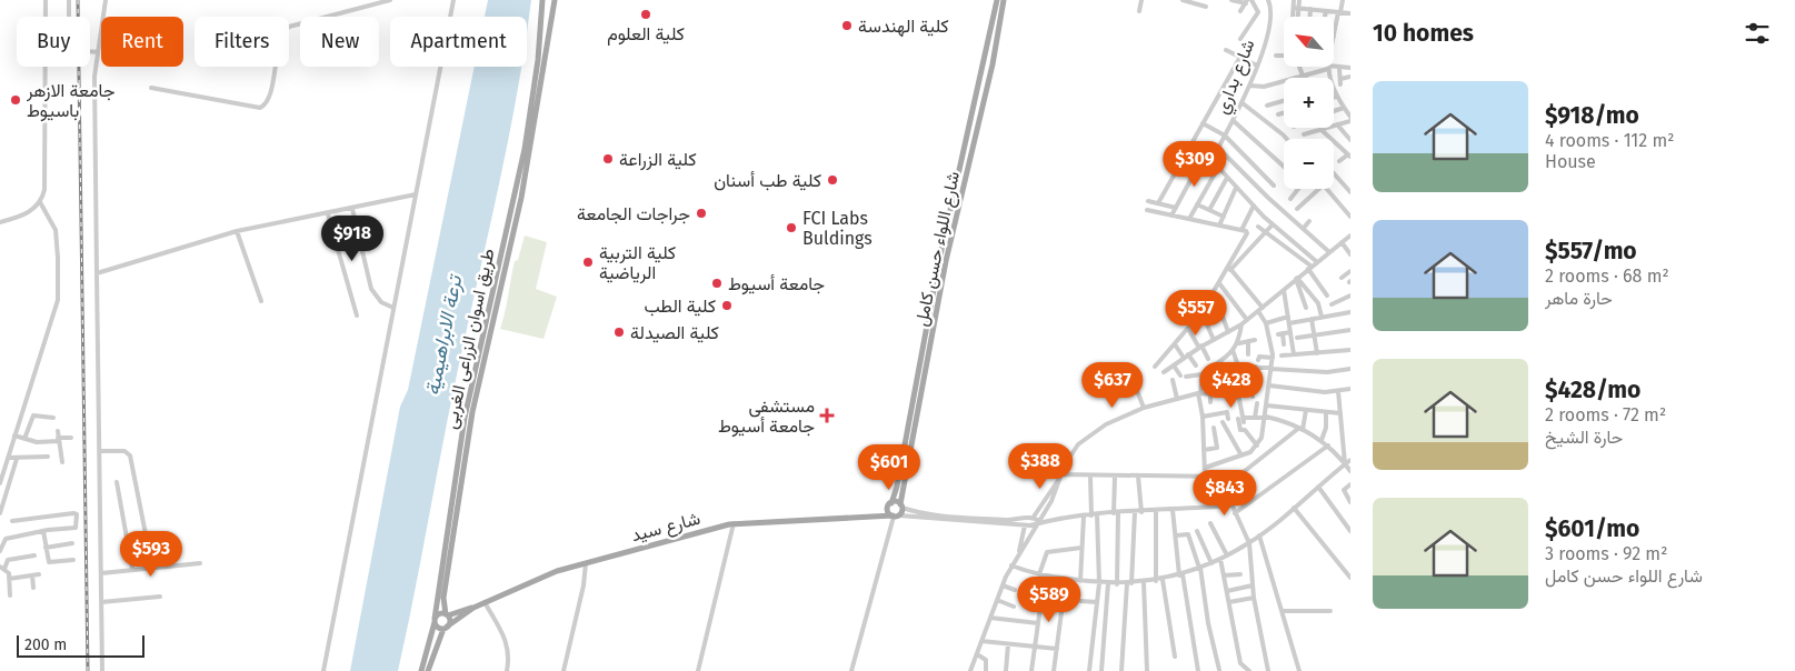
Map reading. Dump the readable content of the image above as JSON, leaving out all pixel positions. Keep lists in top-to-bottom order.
{
  "streets": {
    "main road": ["شارع اللواء حسن كامل", "طريق اسوان الزراعى الغربى", "شارع سيد"],
    "street": ["شارع بداري"]
  },
  "crossings": [
    ["شارع اللواء حسن كامل", "شارع سيد"],
    ["طريق اسوان الزراعى الغربى", "شارع سيد"]
  ],
  "water": ["ترعة الابراهيمية"],
  "places": {
    "other": [
      "كلية العلوم",
      "كلية الهندسة",
      "جامعة الازهر باسيوط",
      "كلية الزراعة",
      "كلية طب أسنان",
      "جراجات الجامعة",
      "FCI Labs Buldings",
      "كلية التربية الرياضية",
      "جامعة أسيوط",
      "كلية الطب",
      "كلية الصيدلة"
    ],
    "health": ["مستشفی جامعة أسيوط"]
  },
  "scale_bar": "200 m",
  "north": "top left",
  "page": {
    "heading": "10 homes",
    "map_buttons": ["+", "−"],
    "chip": [
      "Buy",
      "Rent",
      "Filters",
      "New",
      "Apartment"
    ],
    "list": [
      {
        "name": "$918/mo",
        "note": "4 rooms · 112 m² · House"
      },
      {
        "name": "$557/mo",
        "note": "2 rooms · 68 m² · حارة ماهر"
      },
      {
        "name": "$428/mo",
        "note": "2 rooms · 72 m² · حارة الشيخ"
      },
      {
        "name": "$601/mo",
        "note": "3 rooms · 92 m² · شارع اللواء حسن كامل"
      }
    ],
    "price": [
      "$309",
      "$918",
      "$557",
      "$637",
      "$428",
      "$388",
      "$601",
      "$843",
      "$593",
      "$589"
    ],
    "scale": "200 m"
  }
}
